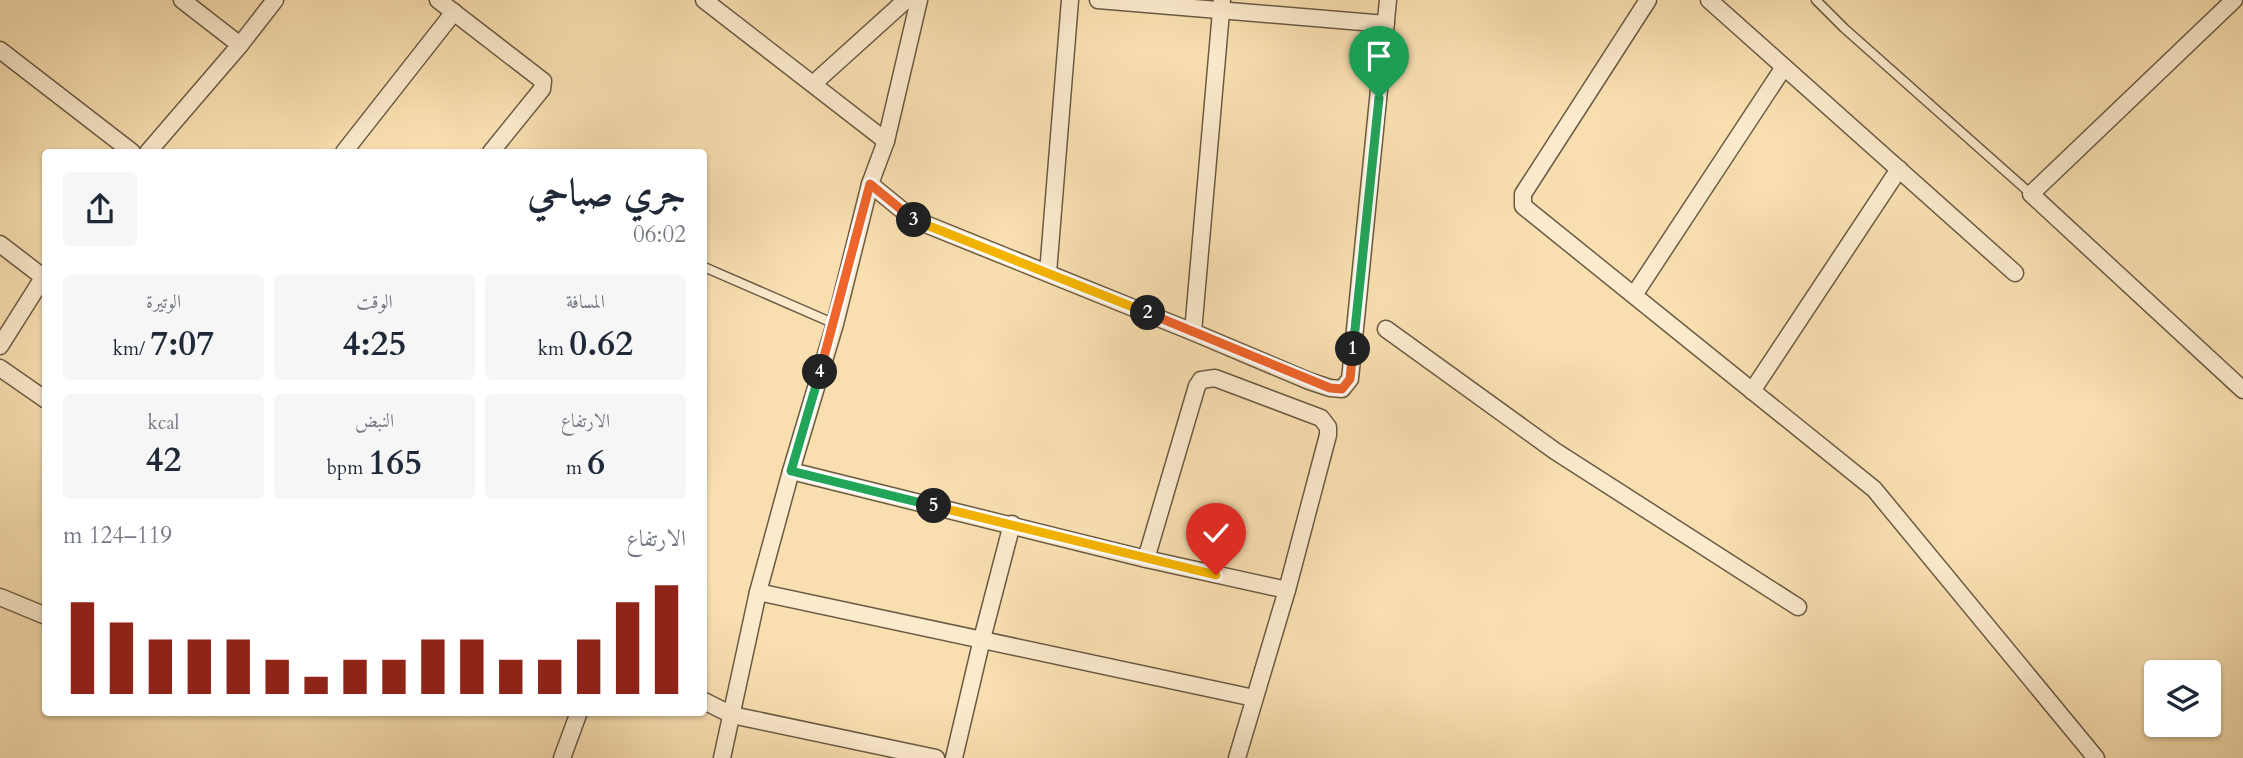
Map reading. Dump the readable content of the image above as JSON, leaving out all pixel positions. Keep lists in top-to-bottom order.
{
  "page": {
    "heading": ["جري صباحي", "06:02"],
    "pins": [
      "3",
      "2",
      "1",
      "4",
      "5"
    ],
    "stats": [
      ["المسافة", "0.62 km"],
      ["الوقت", "4:25"],
      ["الوتيرة", "7:07 /km"],
      ["الارتفاع", "6 m"],
      ["النبض", "165 bpm"],
      ["kcal", "42"]
    ],
    "chart": ["الارتفاع", "119–124 m"]
  }
}
